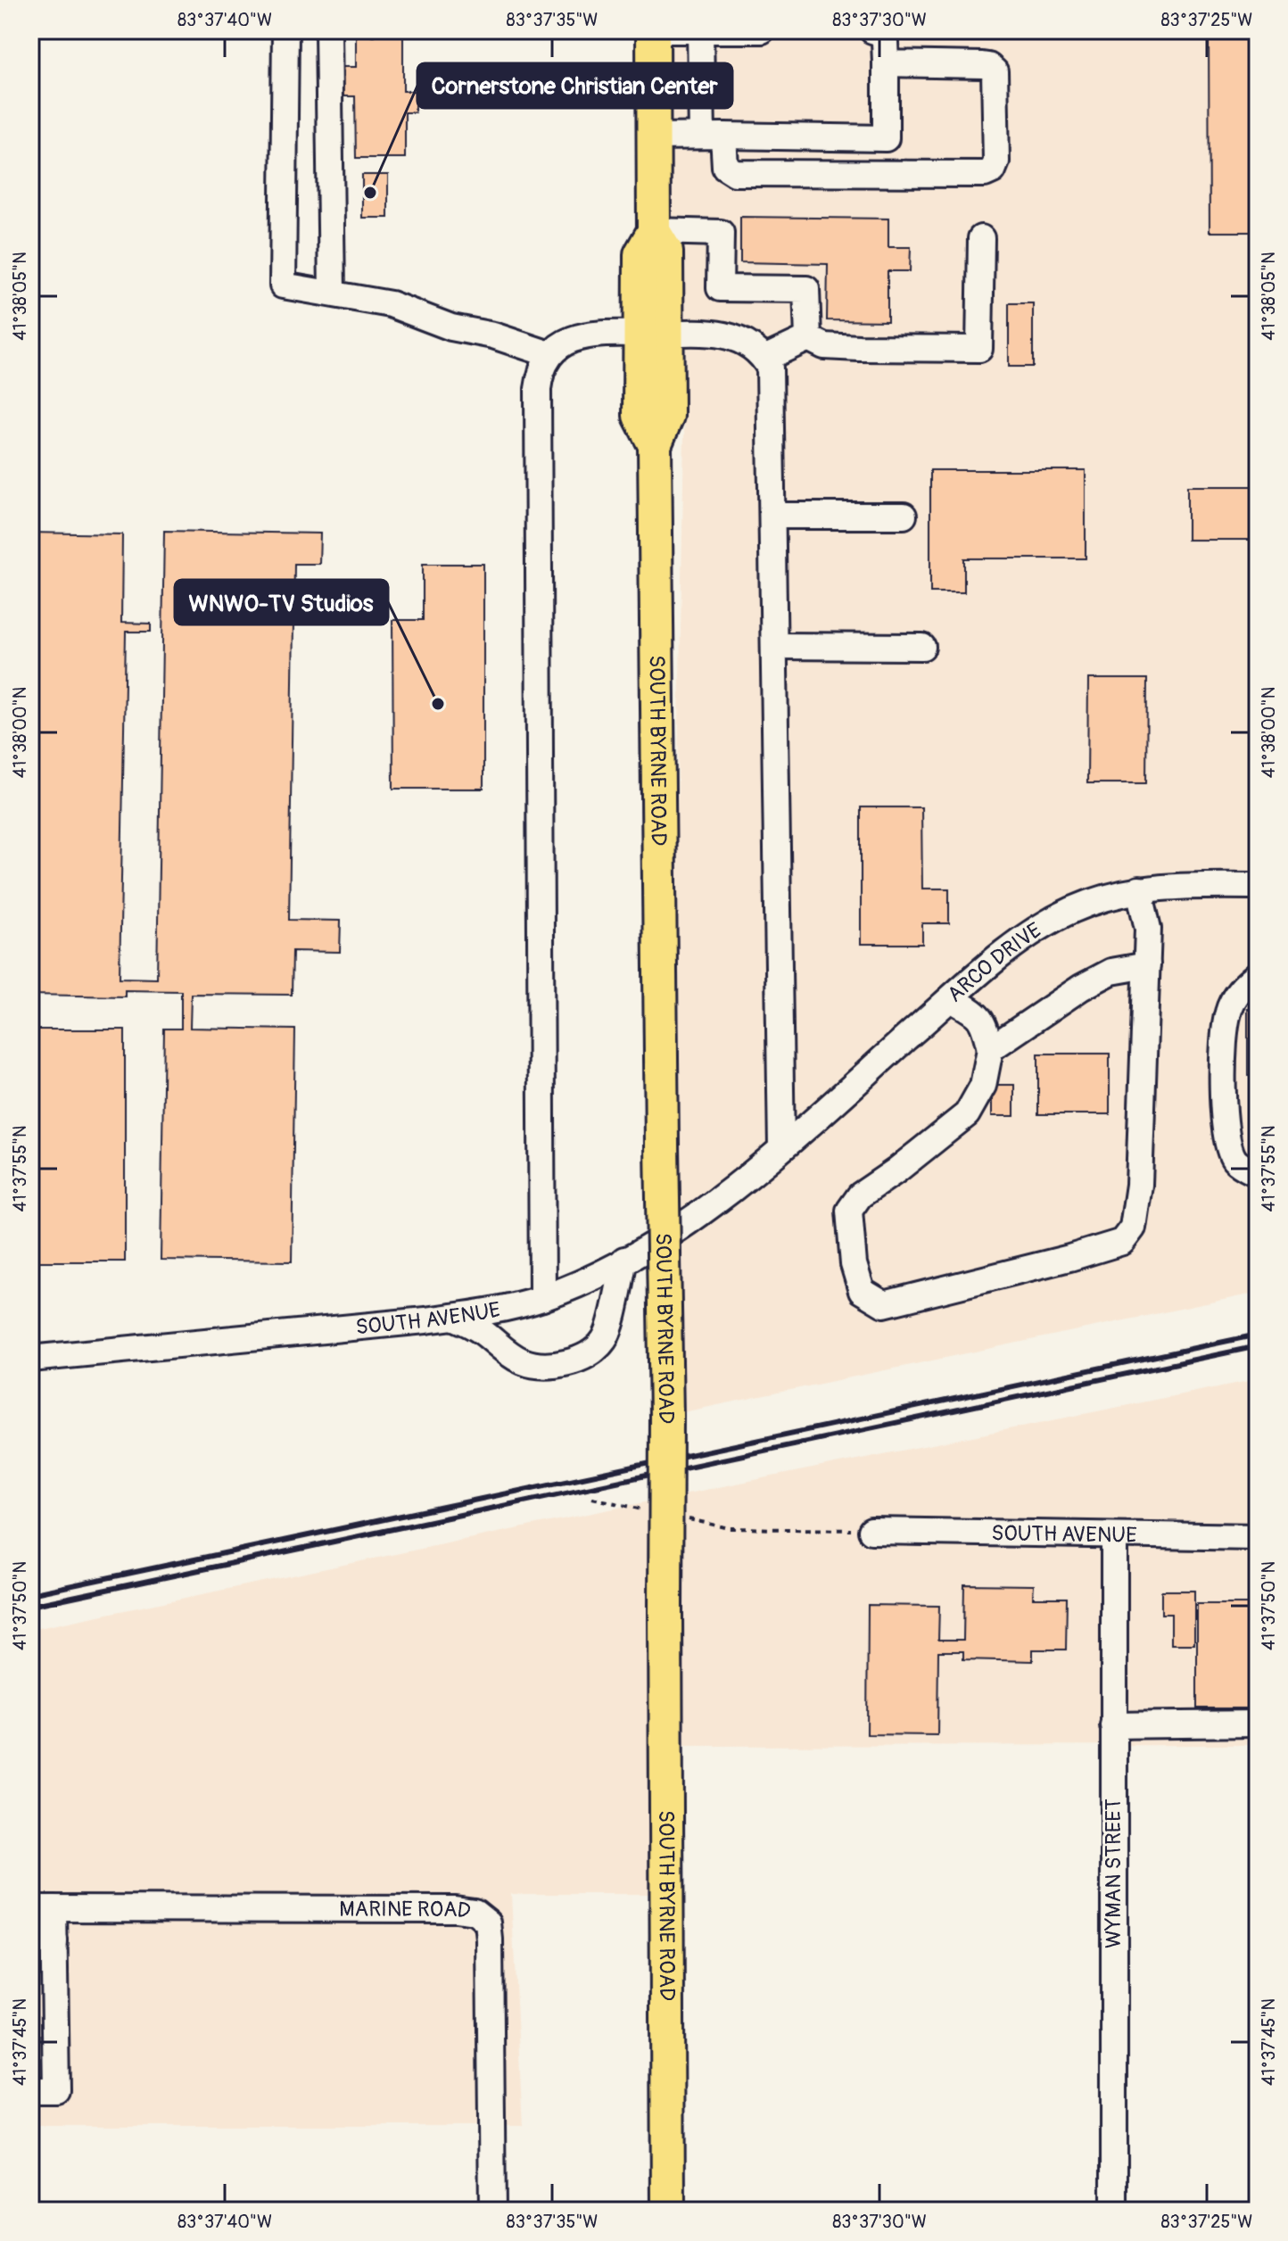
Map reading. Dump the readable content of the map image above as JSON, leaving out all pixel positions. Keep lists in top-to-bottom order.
{
  "streets": {
    "main road": ["SOUTH BYRNE ROAD"],
    "street": [
      "ARCO DRIVE",
      "SOUTH AVENUE",
      "WYMAN STREET",
      "MARINE ROAD"
    ]
  },
  "crossings": [
    ["ARCO DRIVE", "SOUTH AVENUE"],
    ["SOUTH AVENUE", "WYMAN STREET"]
  ],
  "places": ["Cornerstone Christian Center", "WNWO-TV Studios"],
  "coordinates": [
    "83°37'40\"W",
    "83°37'35\"W",
    "83°37'30\"W",
    "83°37'25\"W",
    "41°38'05\"N",
    "41°38'00\"N",
    "41°37'55\"N",
    "41°37'50\"N",
    "41°37'45\"N"
  ]
}
